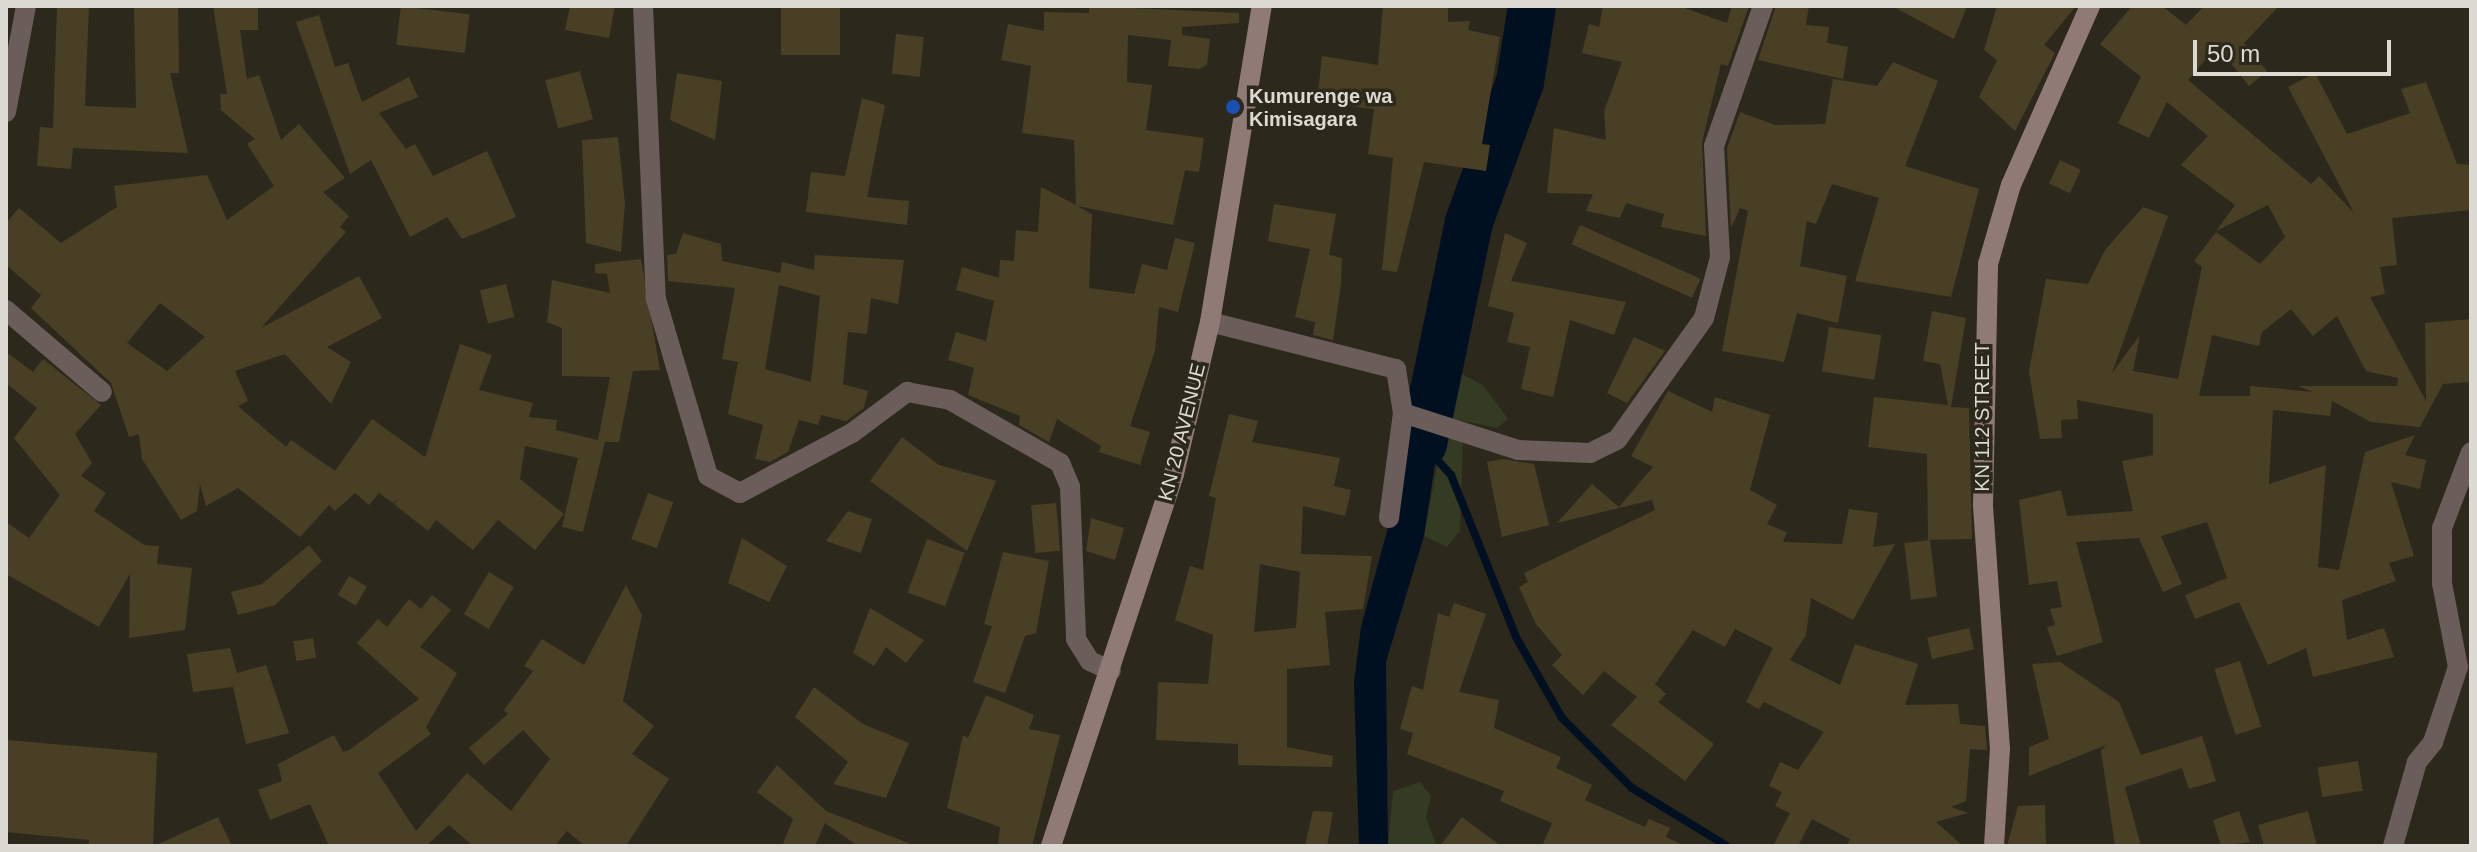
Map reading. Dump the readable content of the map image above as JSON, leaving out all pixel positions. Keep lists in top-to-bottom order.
{
  "streets": {
    "main road": ["KN 112 STREET", "KN 20 AVENUE"]
  },
  "places": ["Kumurenge wa Kimisagara"],
  "scale_bar": "50 m"
}
